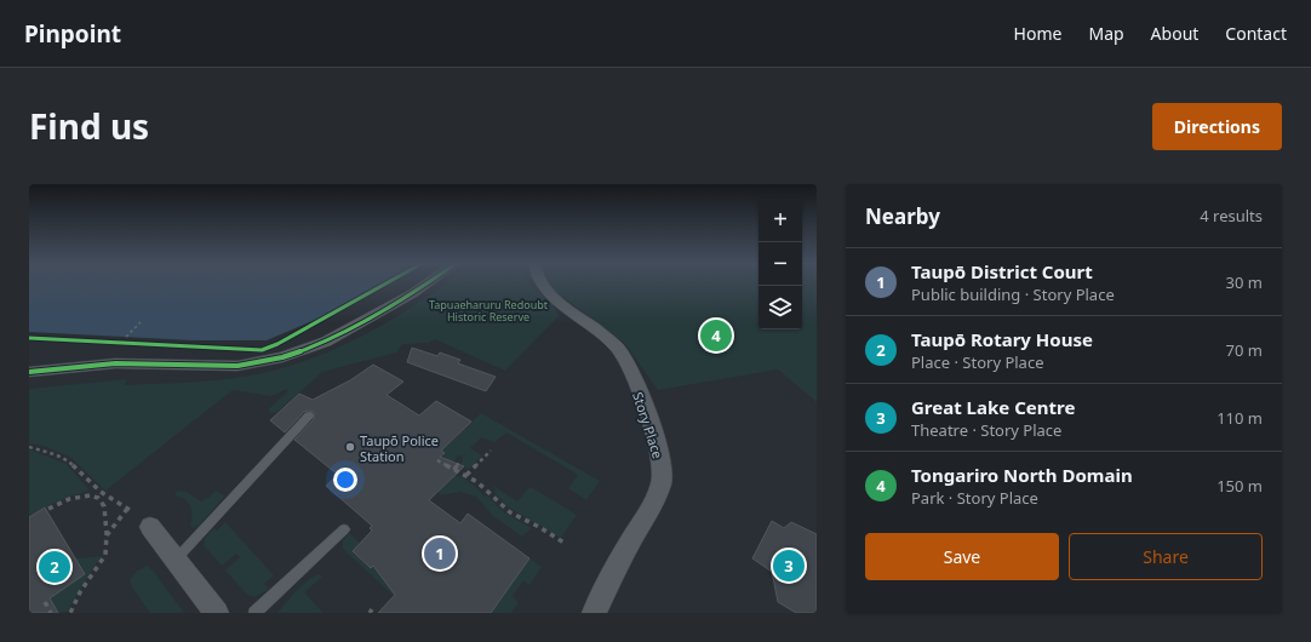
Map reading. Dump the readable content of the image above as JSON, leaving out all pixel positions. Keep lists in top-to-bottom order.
{
  "streets": {
    "street": ["Story Place"]
  },
  "parks": ["Tapuaeharuru Redoubt Historic Reserve"],
  "places": ["Taupō Police Station"],
  "page": {
    "header": "Pinpoint",
    "nav": [
      "Home",
      "Map",
      "About",
      "Contact"
    ],
    "title": "Find us",
    "buttons": [
      "Directions",
      ["Save", "Share"]
    ],
    "heading": ["Nearby", "4 results"],
    "map_buttons": ["+", "−"],
    "list": [
      {
        "mark": "1",
        "name": "Taupō District Court",
        "note": "Public building · Story Place",
        "value": "30 m"
      },
      {
        "mark": "2",
        "name": "Taupō Rotary House",
        "note": "Place · Story Place",
        "value": "70 m"
      },
      {
        "mark": "3",
        "name": "Great Lake Centre",
        "note": "Theatre · Story Place",
        "value": "110 m"
      },
      {
        "mark": "4",
        "name": "Tongariro North Domain",
        "note": "Park · Story Place",
        "value": "150 m"
      }
    ],
    "pins": [
      "4",
      "1",
      "3",
      "2"
    ]
  }
}
